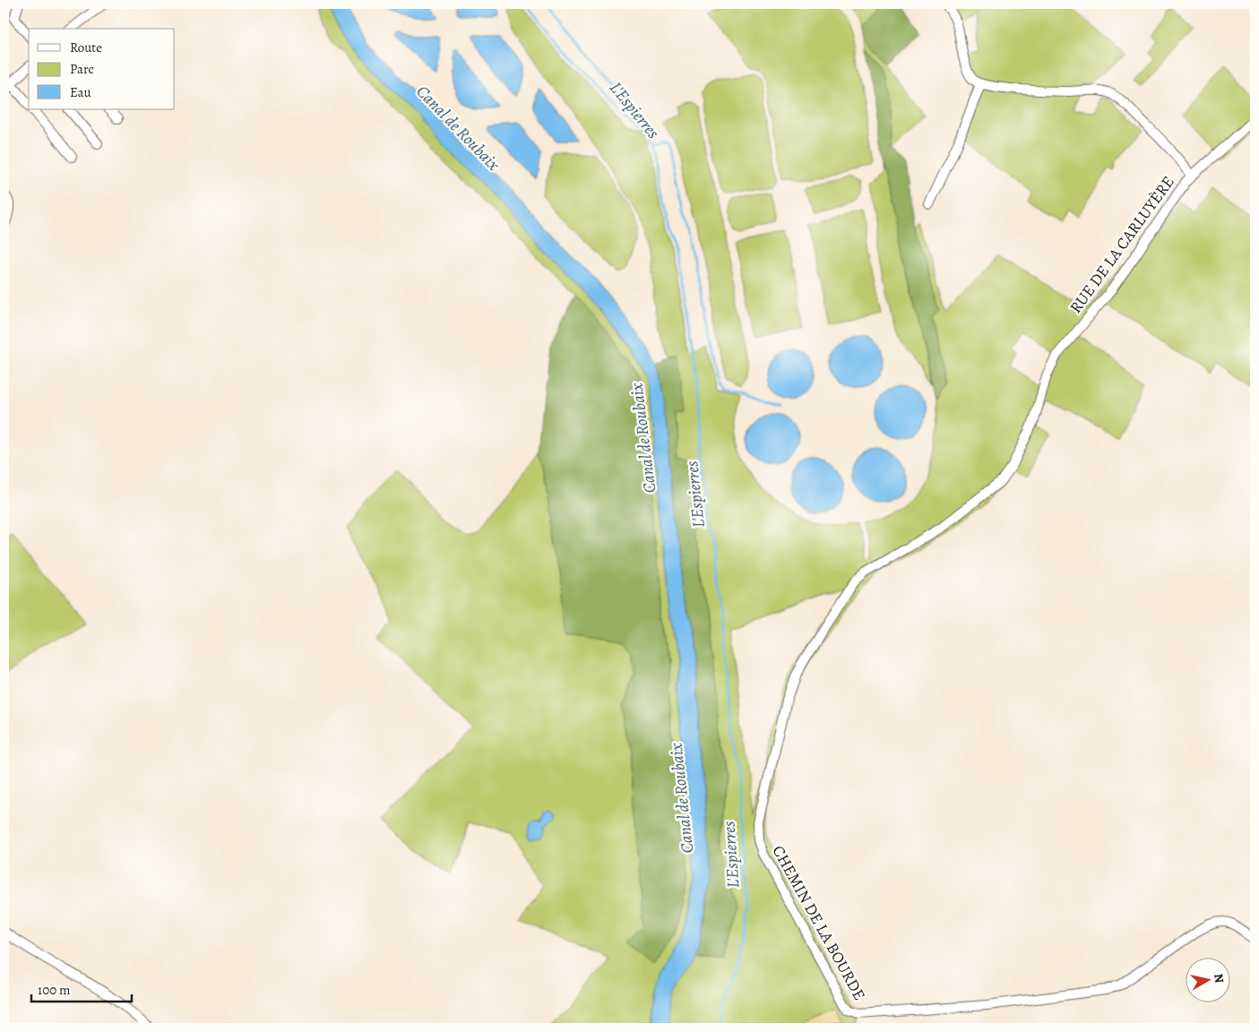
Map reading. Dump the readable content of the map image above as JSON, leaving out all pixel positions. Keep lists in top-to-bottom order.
{
  "streets": {
    "street": ["RUE DE LA CARLUYÈRE", "CHEMIN DE LA BOURDE"]
  },
  "crossings": [
    ["RUE DE LA CARLUYÈRE", "CHEMIN DE LA BOURDE"]
  ],
  "water": ["L'Espierres", "Canal de Roubaix"],
  "legend": ["Route", "Parc", "Eau"],
  "scale_bar": "100 m",
  "north": "right"
}
